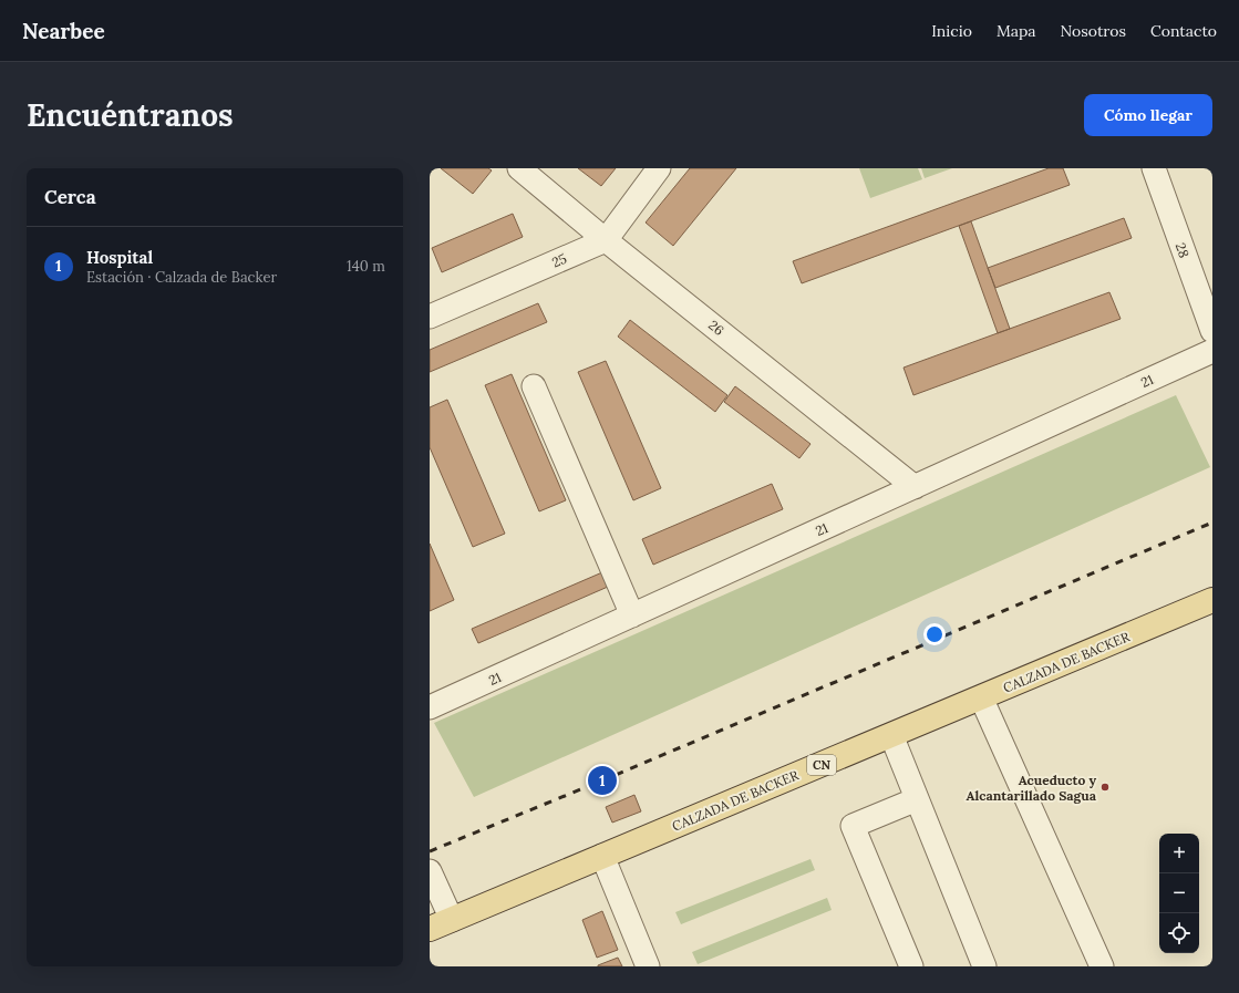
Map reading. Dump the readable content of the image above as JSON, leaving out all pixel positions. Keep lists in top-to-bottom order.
{
  "streets": {
    "main road": ["CALZADA DE BACKER", "CN"],
    "street": [
      "28",
      "25",
      "26",
      "21"
    ]
  },
  "crossings": [
    ["25", "26"],
    ["26", "21"]
  ],
  "places": ["Acueducto y Alcantarillado Sagua"],
  "page": {
    "header": "Nearbee",
    "nav": [
      "Inicio",
      "Mapa",
      "Nosotros",
      "Contacto"
    ],
    "buttons": "Cómo llegar",
    "title": "Encuéntranos",
    "heading": "Cerca",
    "list": [
      {
        "mark": "1",
        "name": "Hospital",
        "note": "Estación · Calzada de Backer",
        "value": "140 m"
      }
    ],
    "pins": "1",
    "map_buttons": ["+", "−"]
  }
}
